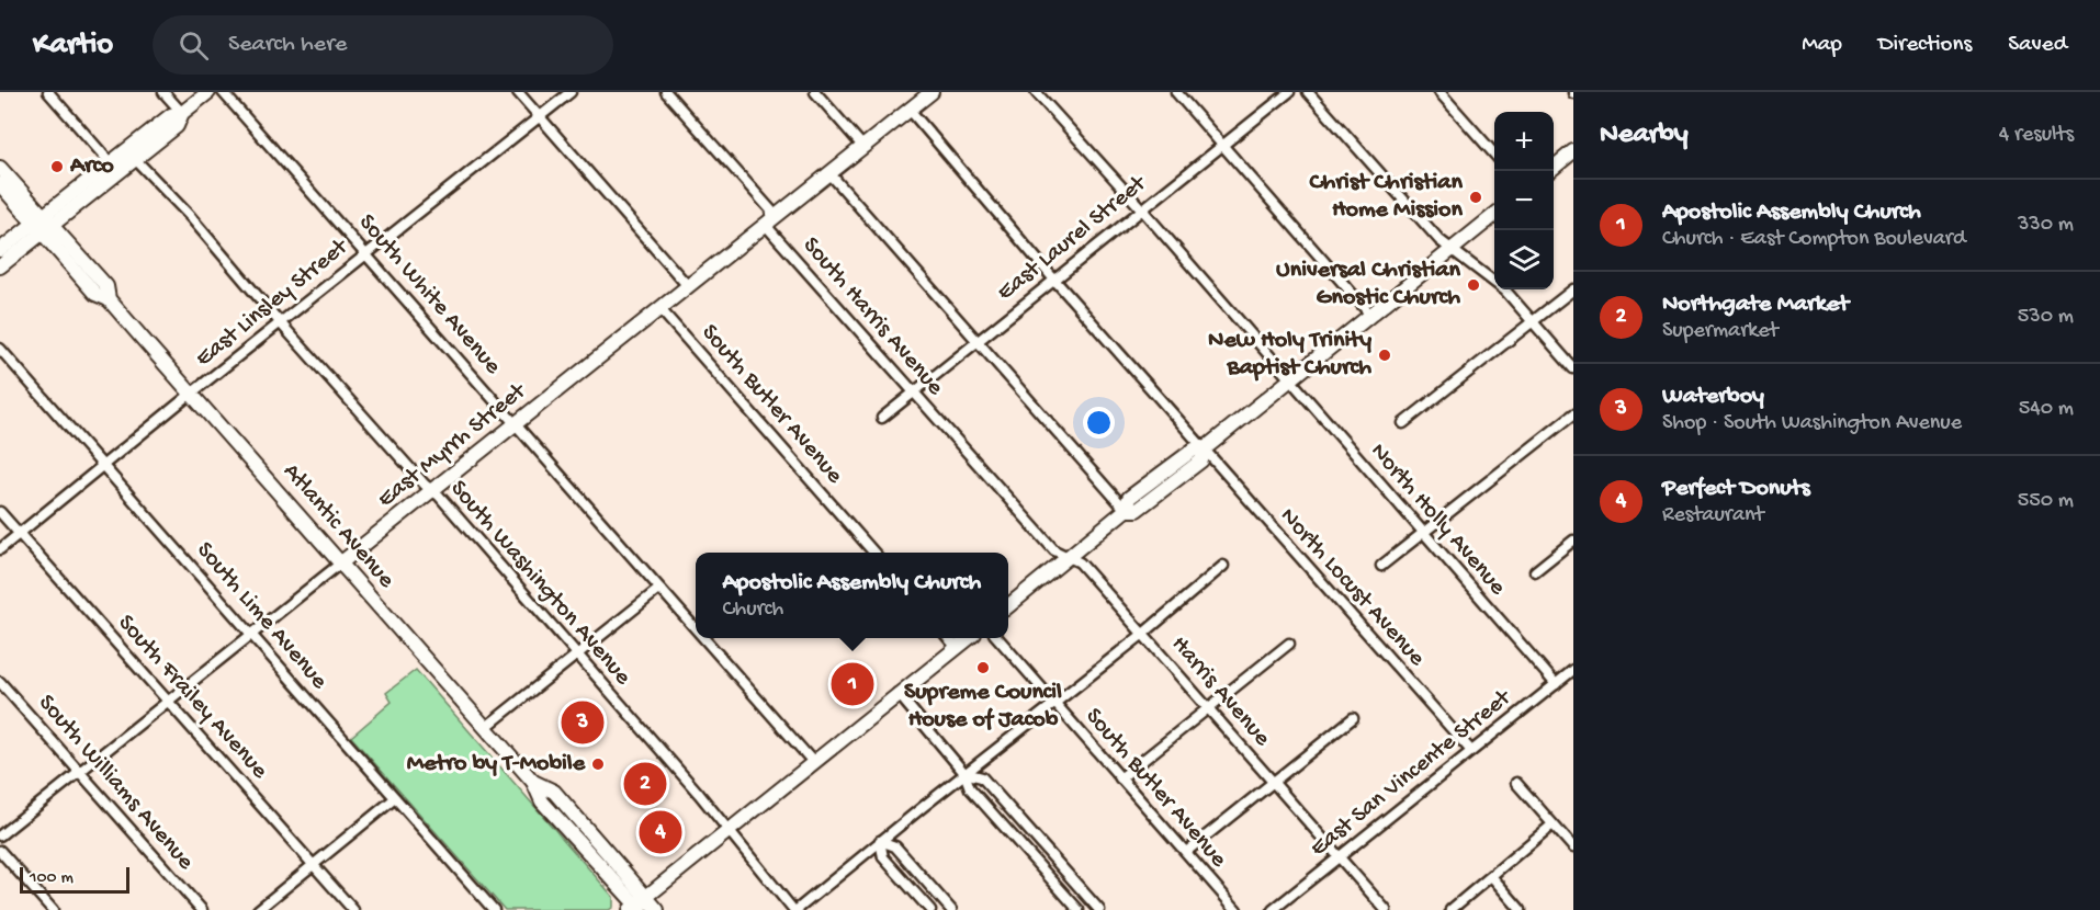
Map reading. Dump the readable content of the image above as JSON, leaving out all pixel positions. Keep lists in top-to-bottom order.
{
  "streets": {
    "main road": ["East Myrrh Street", "Atlantic Avenue"],
    "street": [
      "East Laurel Street",
      "South White Avenue",
      "East Linsley Street",
      "South Harris Avenue",
      "South Butler Avenue",
      "North Holly Avenue",
      "South Washington Avenue",
      "North Locust Avenue",
      "South Lime Avenue",
      "Harris Avenue",
      "South Frailey Avenue",
      "East San Vincente Street",
      "South Williams Avenue"
    ]
  },
  "crossings": [
    ["East Laurel Street", "South Harris Avenue"],
    ["East Laurel Street", "North Holly Avenue"],
    ["East Laurel Street", "North Locust Avenue"],
    ["South White Avenue", "East Linsley Street"],
    ["South White Avenue", "East Myrrh Street"],
    ["East Linsley Street", "Atlantic Avenue"],
    ["East Linsley Street", "South Washington Avenue"],
    ["East Linsley Street", "South Lime Avenue"],
    ["East Linsley Street", "South Frailey Avenue"],
    ["South Harris Avenue", "East Myrrh Street"],
    ["South Harris Avenue", "Harris Avenue"],
    ["South Butler Avenue", "East Myrrh Street"],
    ["East Myrrh Street", "Atlantic Avenue"],
    ["East Myrrh Street", "South Washington Avenue"],
    ["East Myrrh Street", "North Locust Avenue"],
    ["East Myrrh Street", "South Lime Avenue"],
    ["East Myrrh Street", "South Frailey Avenue"],
    ["East Myrrh Street", "South Williams Avenue"],
    ["North Holly Avenue", "East San Vincente Street"],
    ["North Locust Avenue", "East San Vincente Street"],
    ["Harris Avenue", "East San Vincente Street"]
  ],
  "places": [
    "Arco",
    "Christ Christian Home Mission",
    "Universal Christian Gnostic Church",
    "New Holy Trinity Baptist Church",
    "Supreme Council House of Jacob",
    "Metro by T-Mobile"
  ],
  "scale_bar": "100 m",
  "page": {
    "header": "Kartio",
    "search": "Search here",
    "nav": ["Map", "Directions", "Saved"],
    "heading": ["Nearby", "4 results"],
    "map_buttons": ["+", "−"],
    "list": [
      {
        "mark": "1",
        "name": "Apostolic Assembly Church",
        "note": "Church · East Compton Boulevard",
        "value": "330 m"
      },
      {
        "mark": "2",
        "name": "Northgate Market",
        "note": "Supermarket",
        "value": "530 m"
      },
      {
        "mark": "3",
        "name": "Waterboy",
        "note": "Shop · South Washington Avenue",
        "value": "540 m"
      },
      {
        "mark": "4",
        "name": "Perfect Donuts",
        "note": "Restaurant",
        "value": "550 m"
      }
    ],
    "popup": ["Apostolic Assembly Church", "Church"],
    "pins": [
      "1",
      "3",
      "2",
      "4"
    ],
    "scale": "100 m"
  }
}
